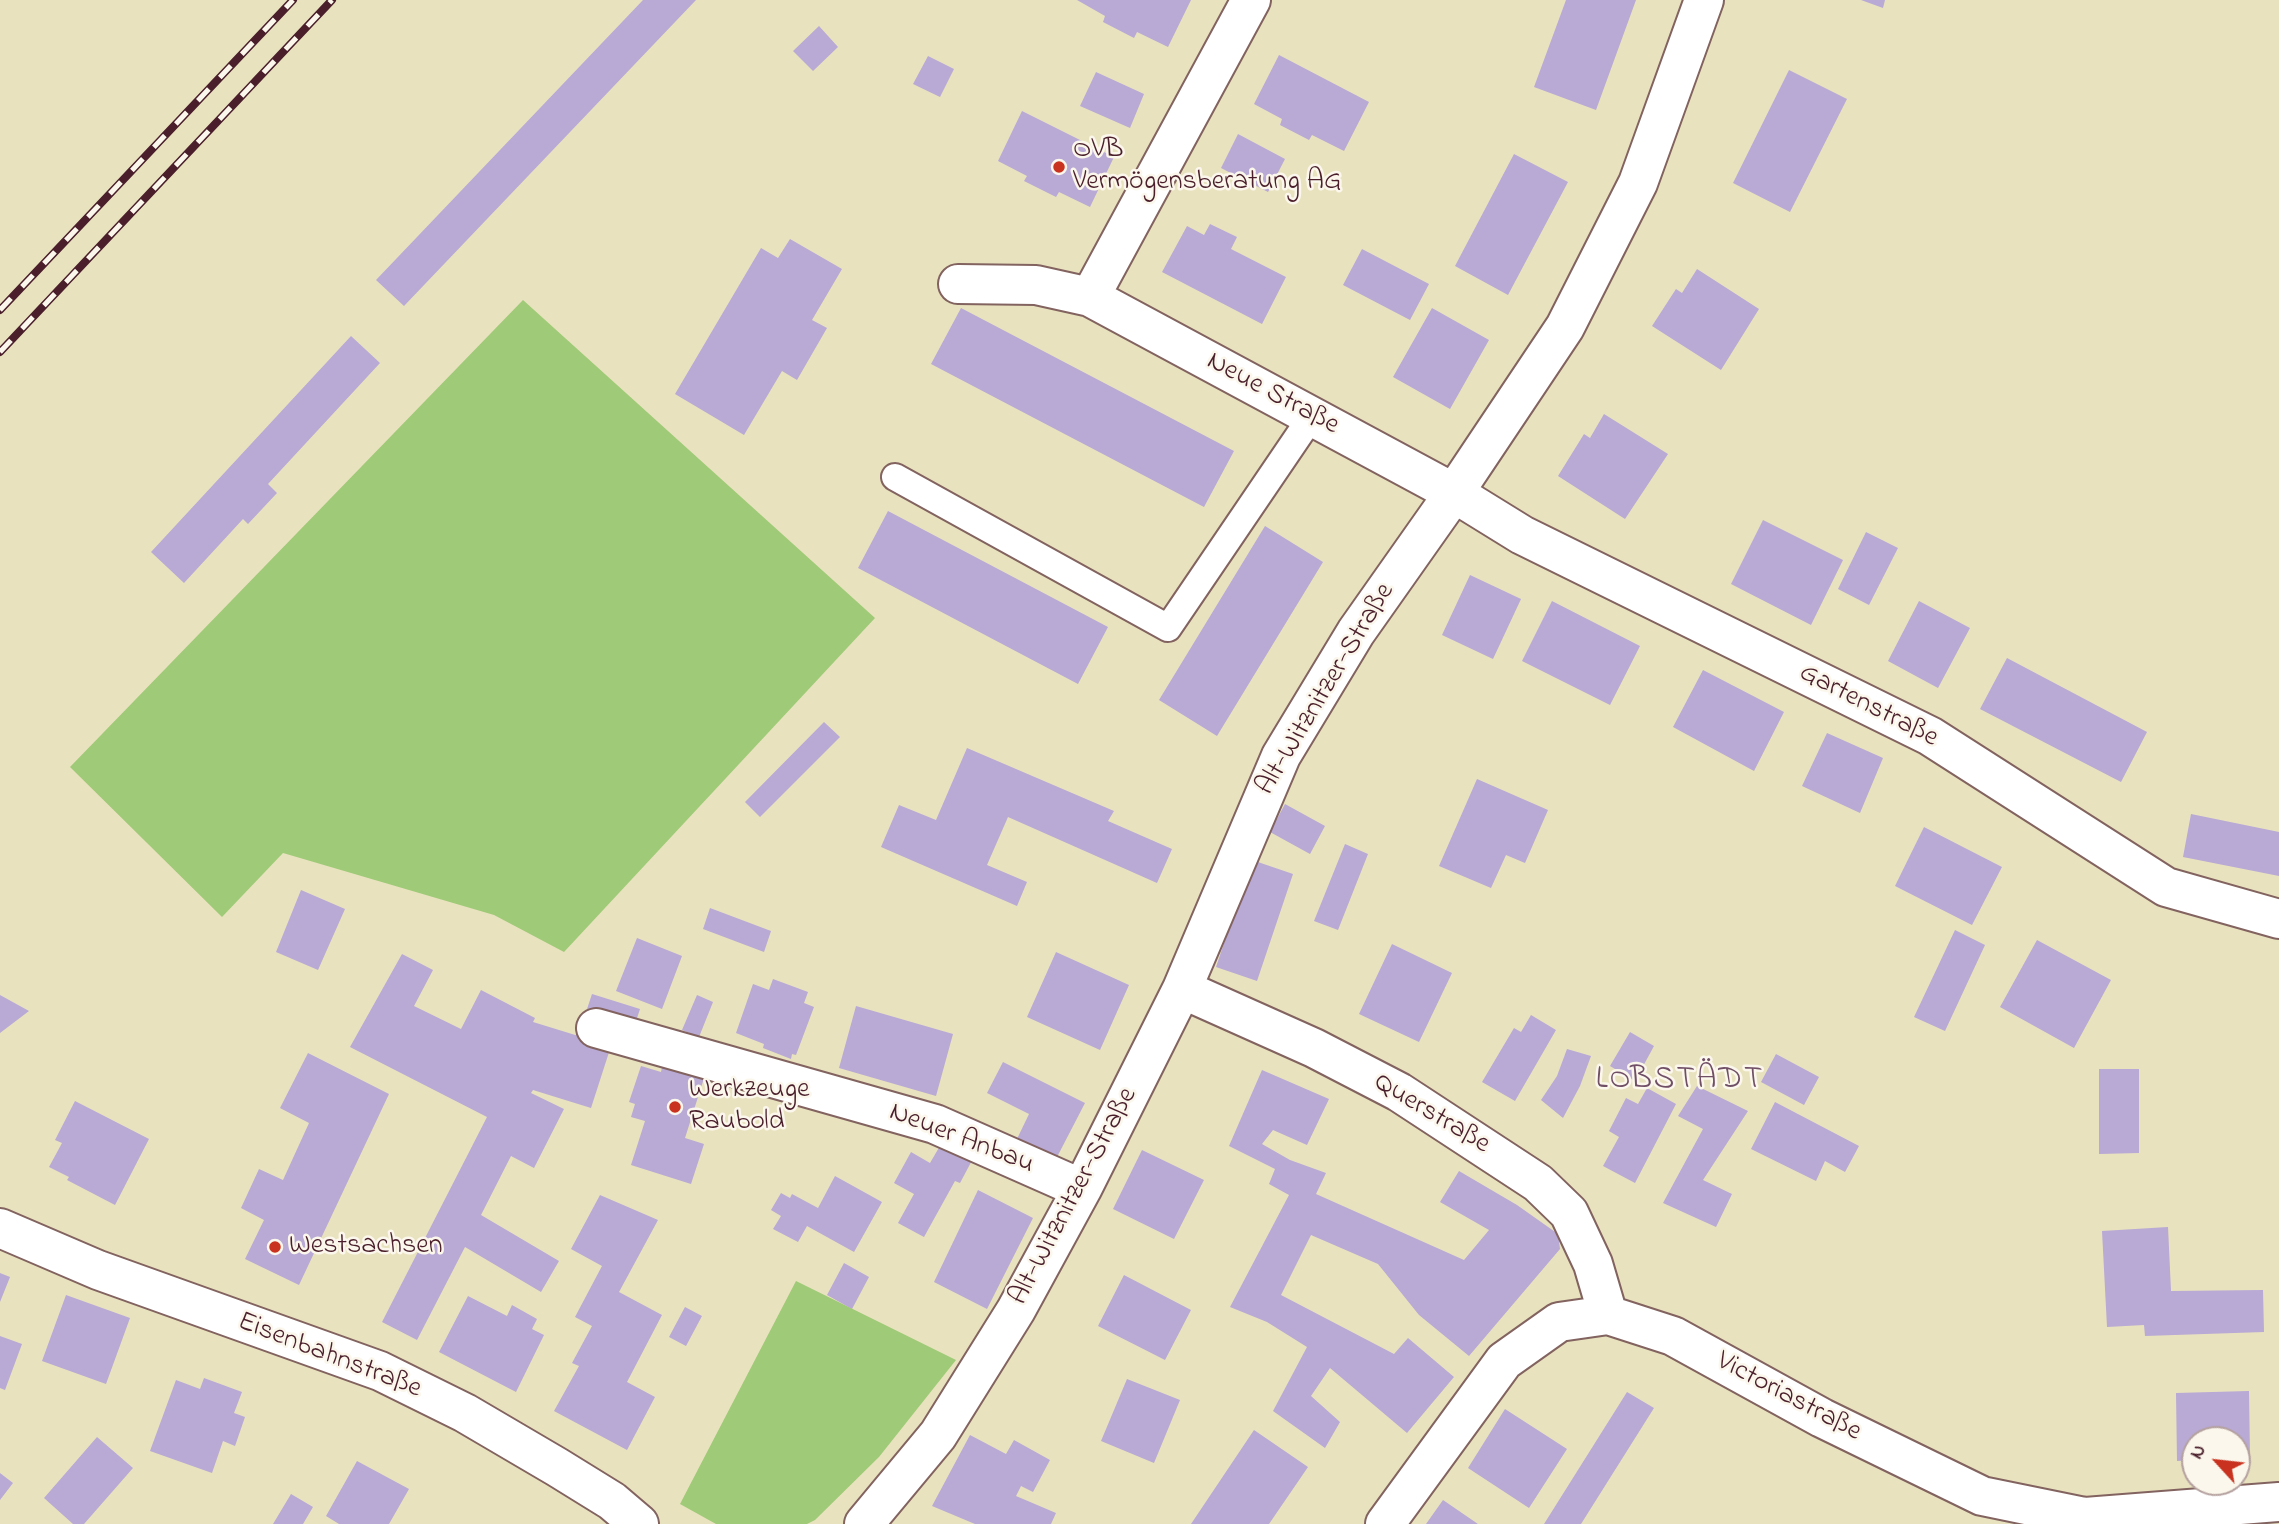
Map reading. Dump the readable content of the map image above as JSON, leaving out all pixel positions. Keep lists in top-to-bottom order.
{
  "streets": {
    "street": [
      "Neue Straße",
      "Alt-Witznitzer-Straße",
      "Gartenstraße",
      "Querstraße",
      "Neuer Anbau",
      "Eisenbahnstraße",
      "Victoriastraße"
    ]
  },
  "crossings": [
    ["Neue Straße", "Alt-Witznitzer-Straße"],
    ["Neue Straße", "Gartenstraße"],
    ["Alt-Witznitzer-Straße", "Gartenstraße"],
    ["Alt-Witznitzer-Straße", "Querstraße"],
    ["Alt-Witznitzer-Straße", "Neuer Anbau"],
    ["Querstraße", "Victoriastraße"]
  ],
  "districts": ["LOBSTÄDT"],
  "places": ["OVB Vermögensberatung AG", "Werkzeuge Raubold", "Westsachsen"],
  "north": "top left"
}
